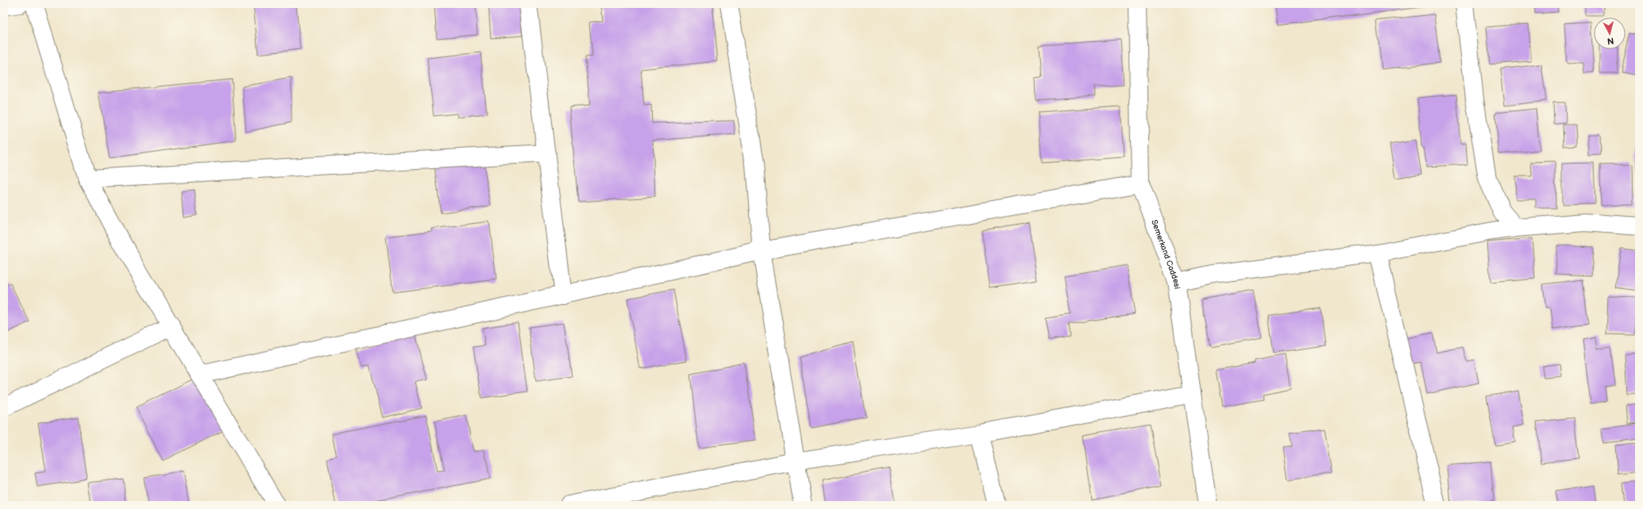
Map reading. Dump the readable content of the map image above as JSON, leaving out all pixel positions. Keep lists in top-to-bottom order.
{
  "streets": {
    "street": ["Semerkand Caddesi"]
  },
  "north": "bottom"
}
